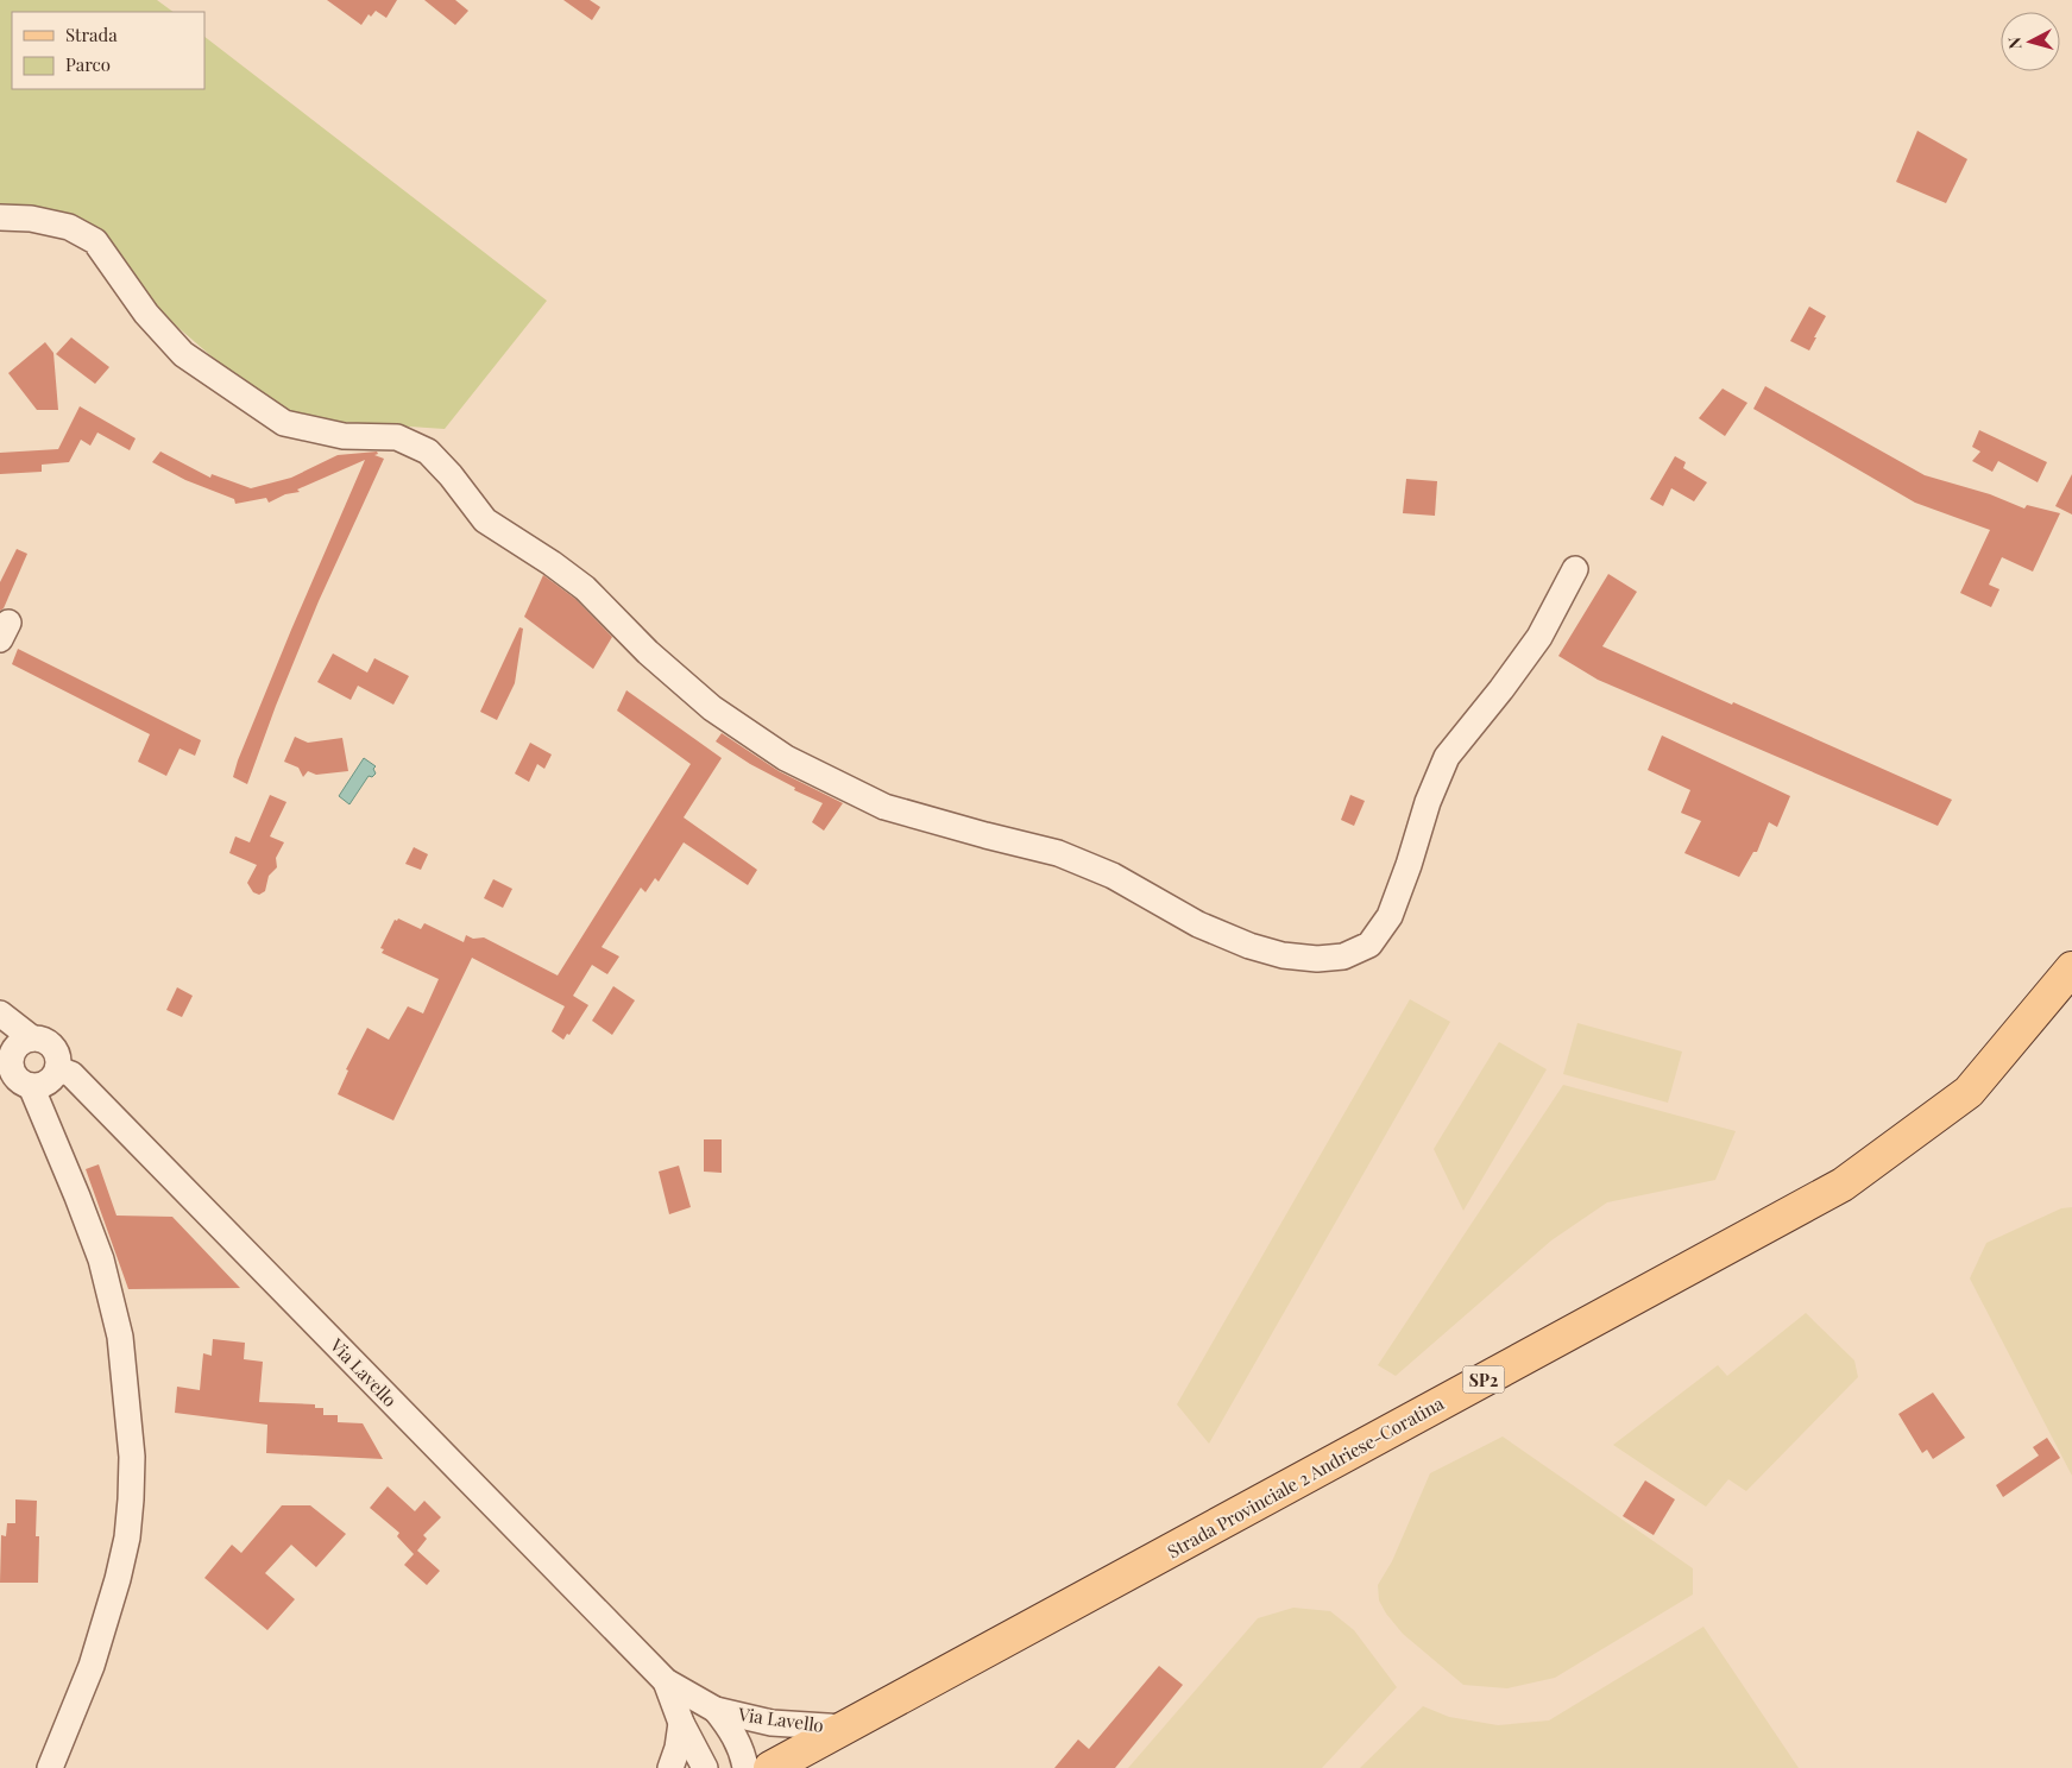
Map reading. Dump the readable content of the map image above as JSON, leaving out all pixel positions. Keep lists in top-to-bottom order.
{
  "streets": {
    "main road": ["SP2", "Strada Provinciale 2 Andriese-Coratina"],
    "street": ["Via Lavello"]
  },
  "crossings": [
    ["Via Lavello", "Strada Provinciale 2 Andriese-Coratina"]
  ],
  "legend": ["Strada", "Parco"],
  "north": "left"
}
